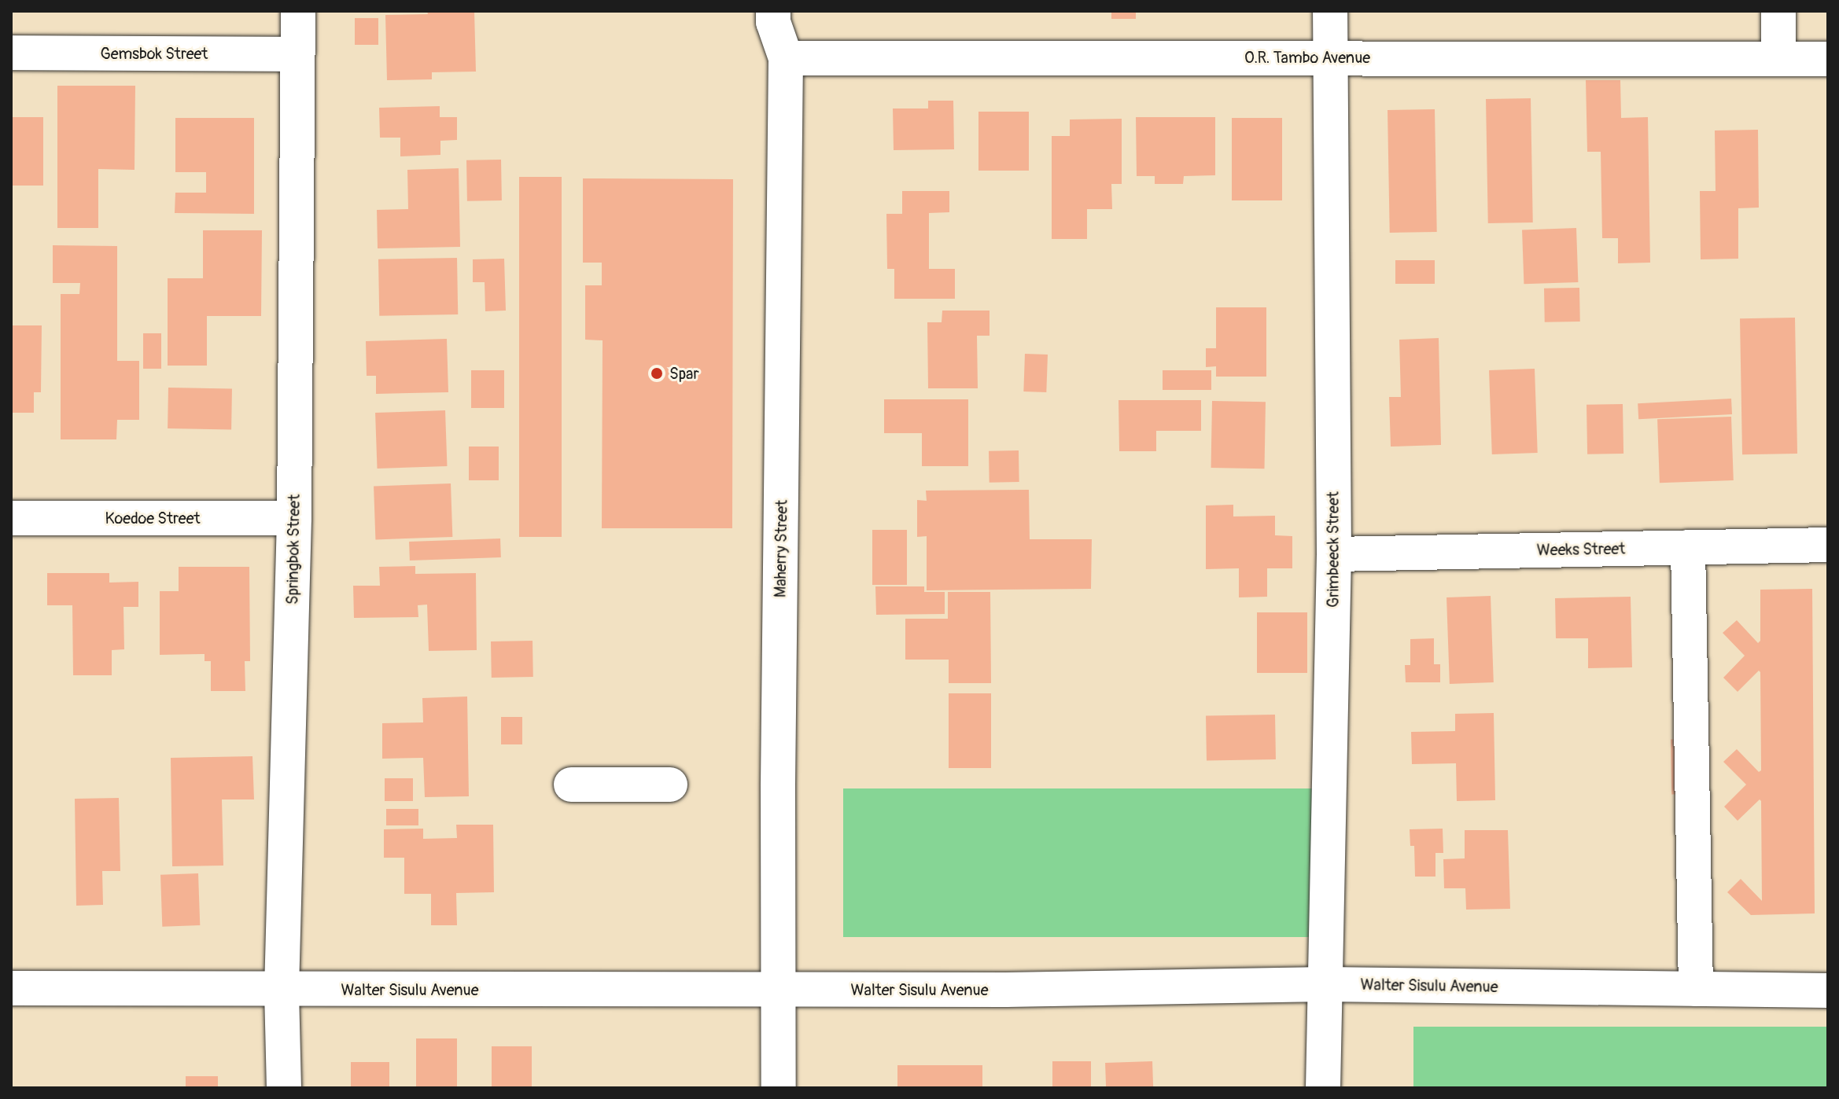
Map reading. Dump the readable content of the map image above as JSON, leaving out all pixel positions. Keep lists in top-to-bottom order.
{
  "streets": {
    "street": [
      "Gemsbok Street",
      "O.R. Tambo Avenue",
      "Koedoe Street",
      "Maherry Street",
      "Springbok Street",
      "Grimbeeck Street",
      "Weeks Street",
      "Walter Sisulu Avenue"
    ]
  },
  "crossings": [
    ["Gemsbok Street", "Springbok Street"],
    ["O.R. Tambo Avenue", "Maherry Street"],
    ["O.R. Tambo Avenue", "Grimbeeck Street"],
    ["Koedoe Street", "Springbok Street"],
    ["Maherry Street", "Walter Sisulu Avenue"],
    ["Springbok Street", "Walter Sisulu Avenue"],
    ["Grimbeeck Street", "Weeks Street"],
    ["Grimbeeck Street", "Walter Sisulu Avenue"]
  ],
  "places": ["Spar"]
}
